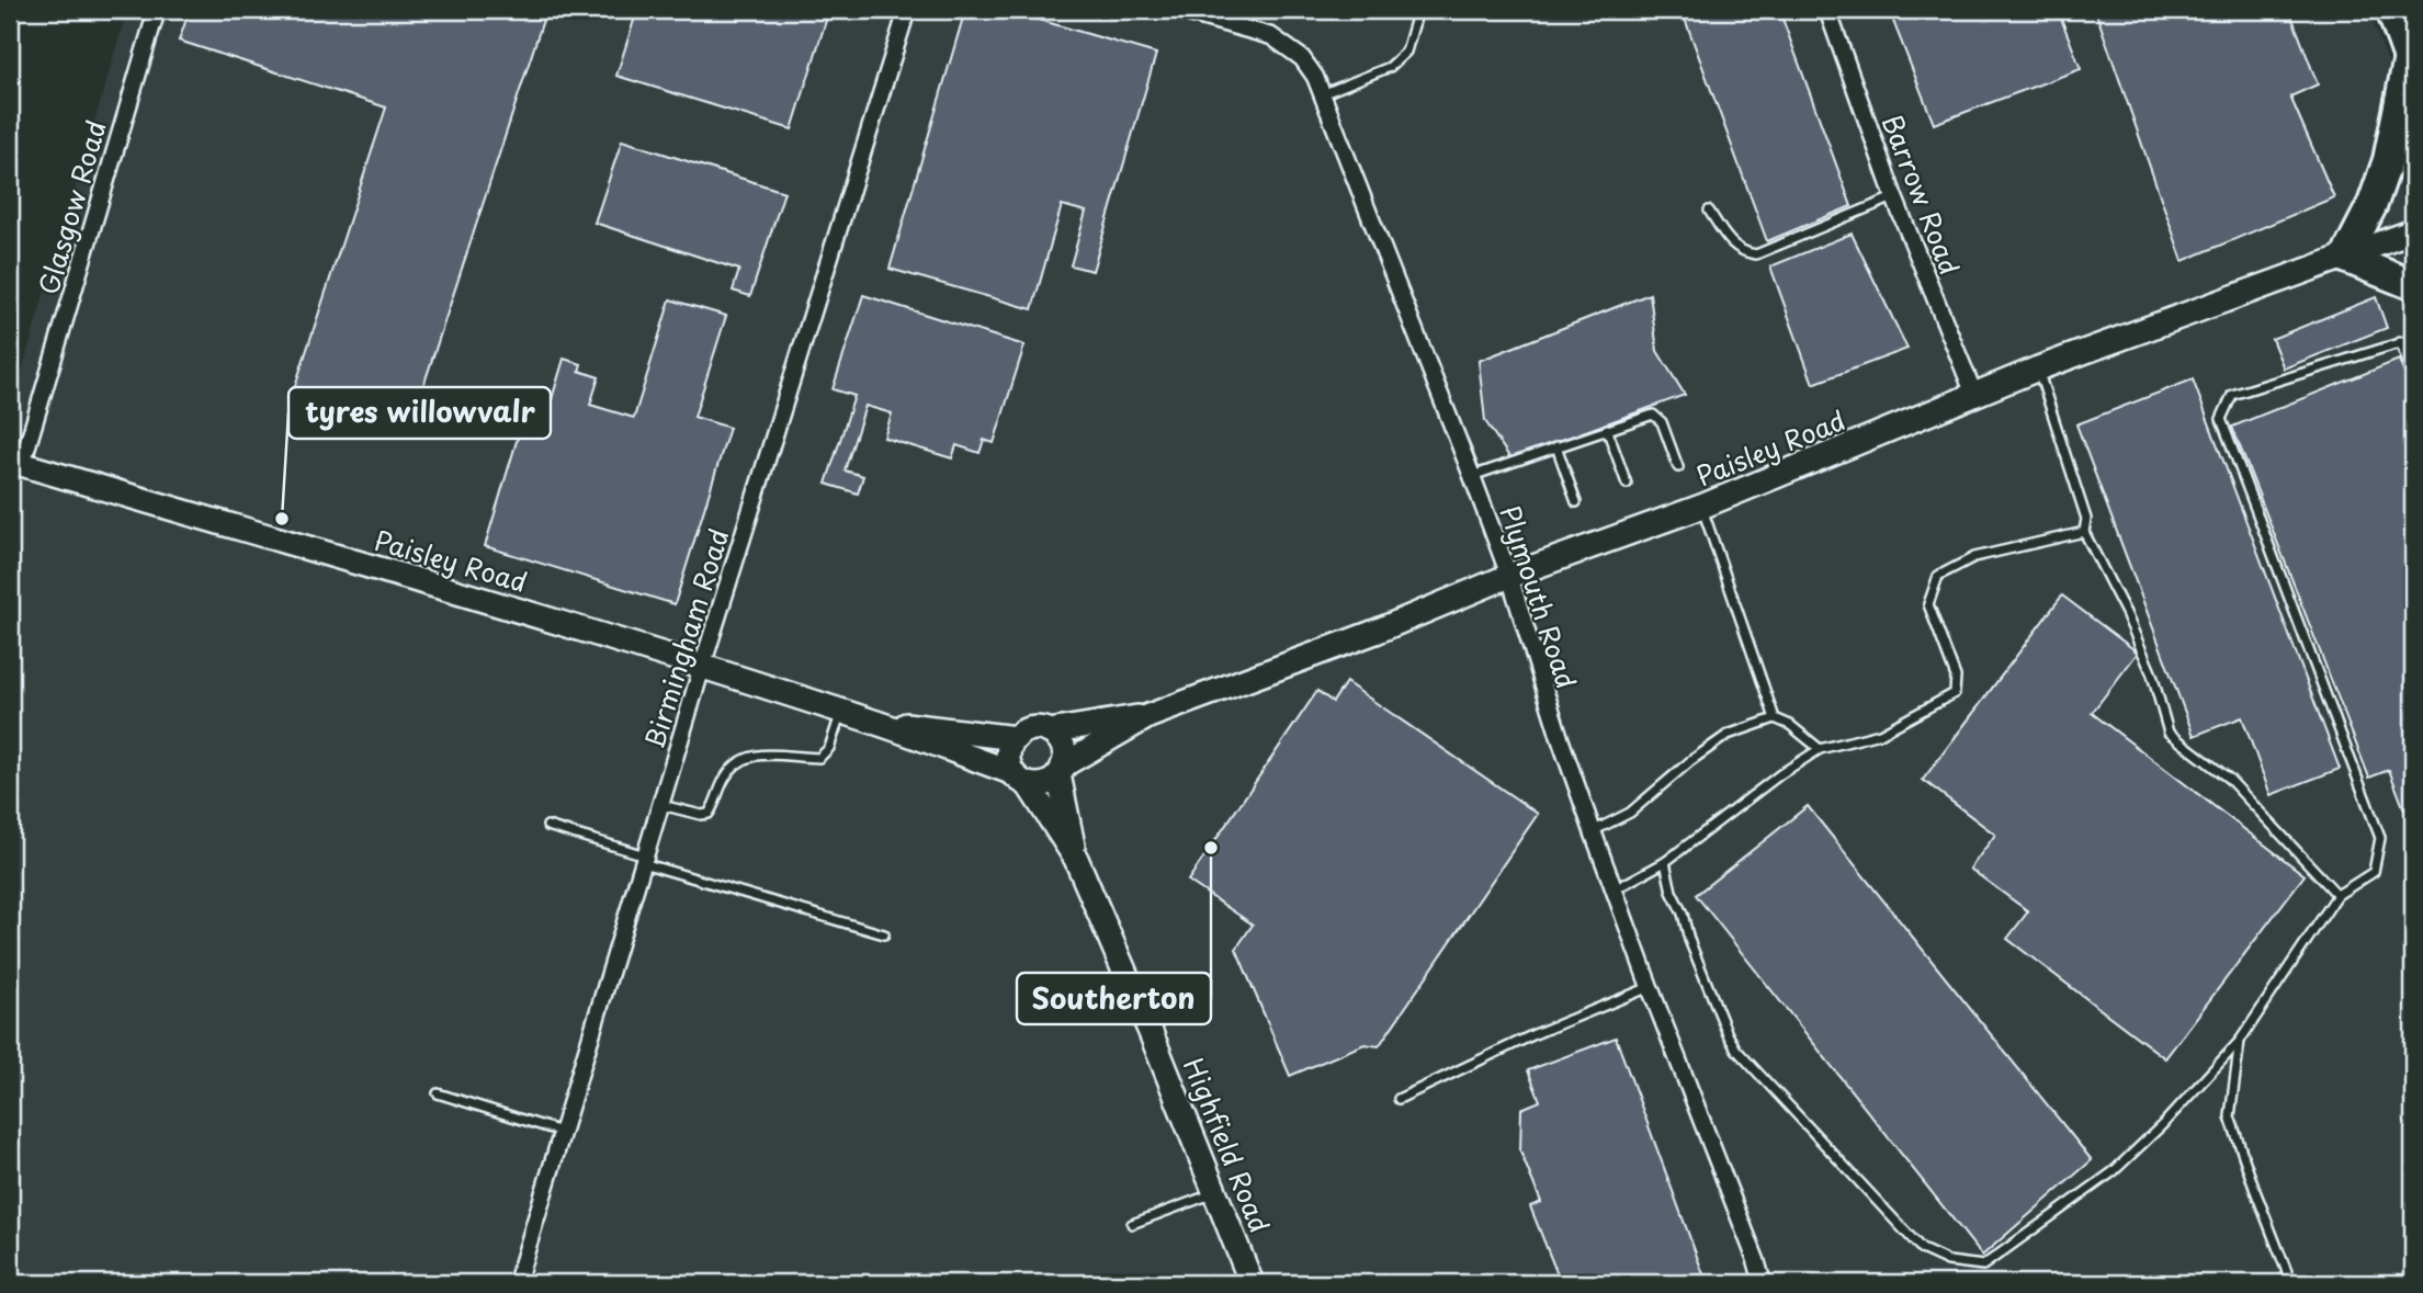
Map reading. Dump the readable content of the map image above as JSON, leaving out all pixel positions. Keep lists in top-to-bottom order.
{
  "streets": {
    "main road": ["Paisley Road", "Highfield Road"],
    "street": [
      "Barrow Road",
      "Glasgow Road",
      "Plymouth Road",
      "Birmingham Road"
    ]
  },
  "crossings": [
    ["Barrow Road", "Paisley Road"],
    ["Glasgow Road", "Paisley Road"],
    ["Paisley Road", "Plymouth Road"],
    ["Paisley Road", "Birmingham Road"],
    ["Paisley Road", "Highfield Road"]
  ],
  "places": ["tyres willowvalr", "Southerton"]
}
